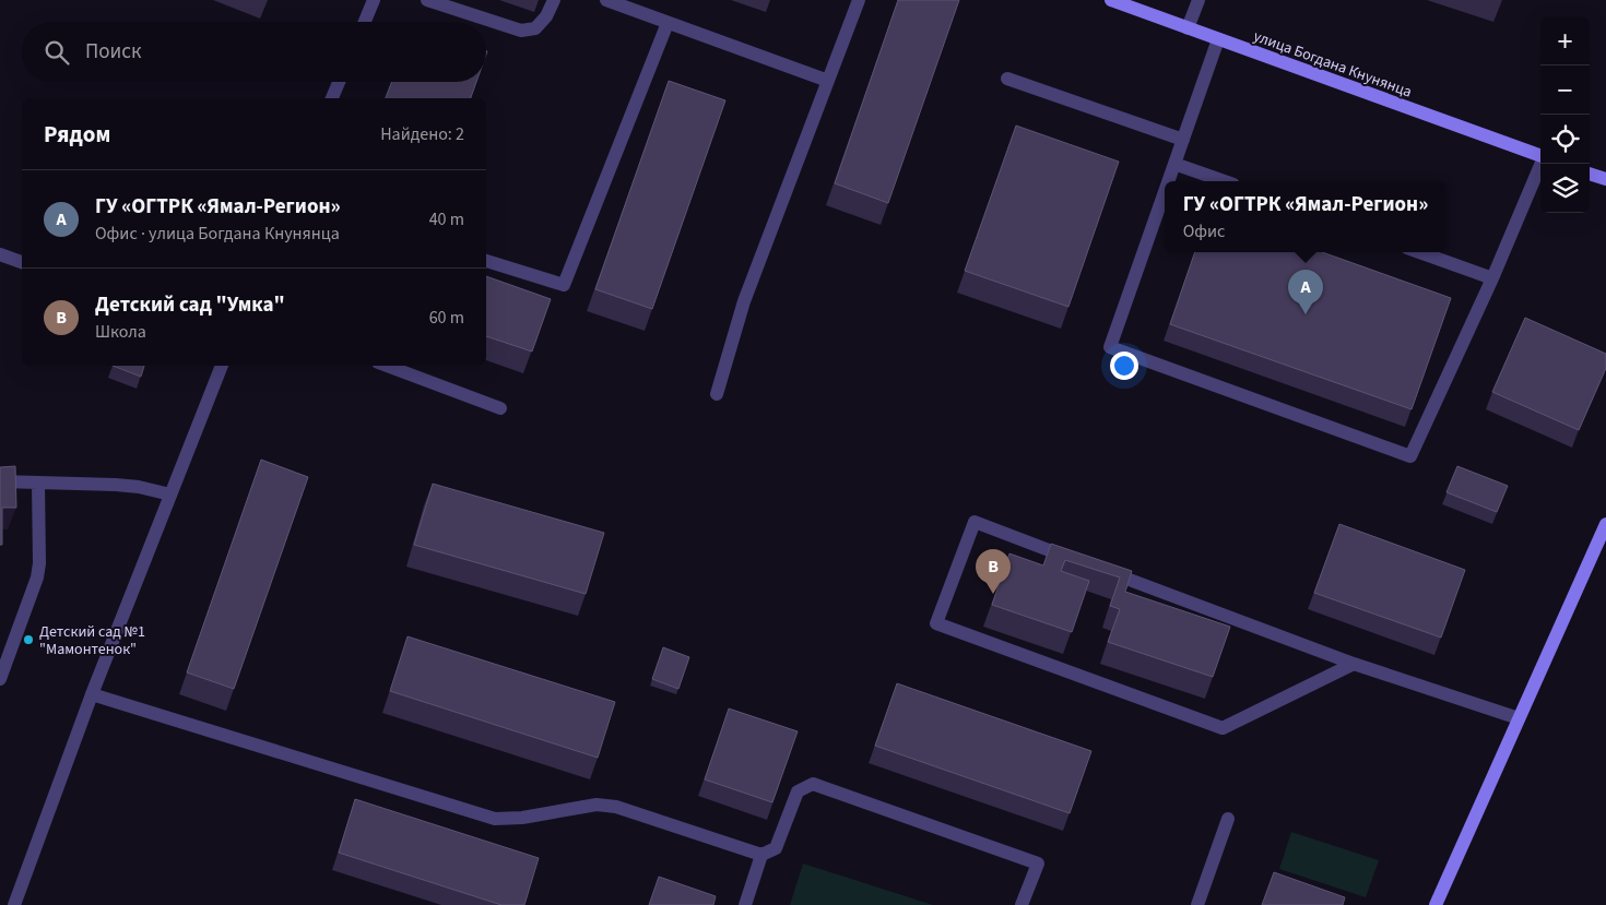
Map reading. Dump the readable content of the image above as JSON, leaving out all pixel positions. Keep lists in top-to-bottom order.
{
  "streets": {
    "main road": ["улица Богдана Кнунянца"]
  },
  "places": ["Детский сад №1 \"Мамонтенок\""],
  "page": {
    "map_buttons": ["+", "−"],
    "search": "Поиск",
    "heading": ["Рядом", "Найдено: 2"],
    "list": [
      {
        "mark": "A",
        "name": "ГУ «ОГТРК «Ямал-Регион»",
        "note": "Офис · улица Богдана Кнунянца",
        "value": "40 m"
      },
      {
        "mark": "B",
        "name": "Детский сад \"Умка\"",
        "note": "Школа",
        "value": "60 m"
      }
    ],
    "popup": ["ГУ «ОГТРК «Ямал-Регион»", "Офис"],
    "pins": ["A", "B"]
  }
}
